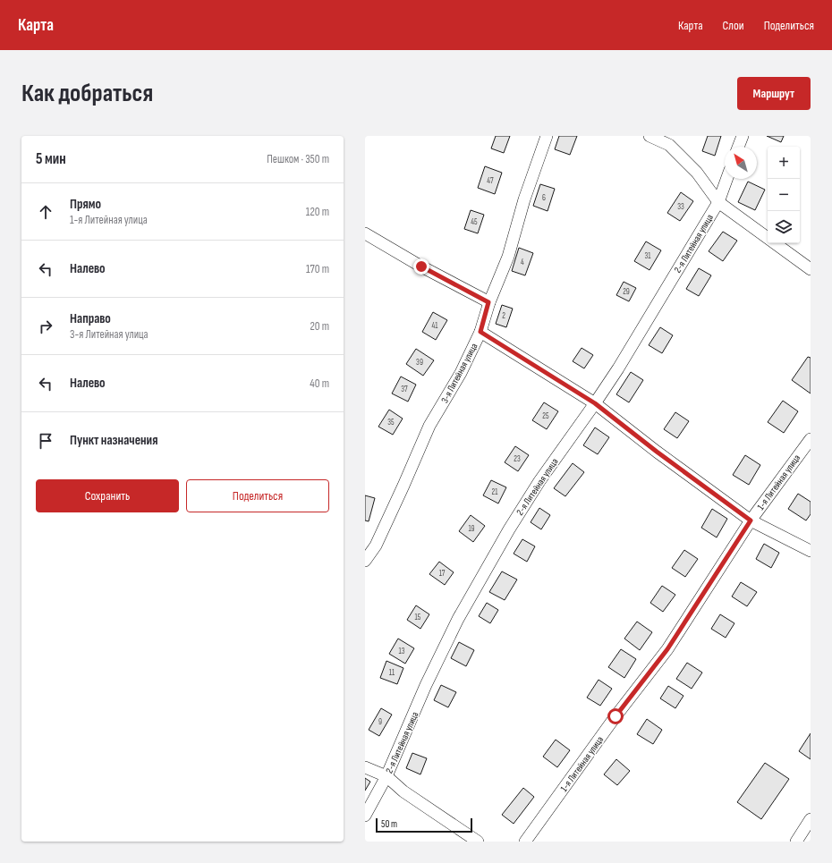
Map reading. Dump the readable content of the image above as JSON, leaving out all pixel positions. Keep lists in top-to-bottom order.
{
  "streets": {
    "street": ["2-я Литейная улица", "3-я Литейная улица", "1-я Литейная улица"]
  },
  "house_numbers": [
    "47",
    "6",
    "33",
    "45",
    "31",
    "4",
    "29",
    "2",
    "41",
    "39",
    "37",
    "25",
    "35",
    "23",
    "21",
    "19",
    "17",
    "15",
    "13",
    "11",
    "9"
  ],
  "scale_bar": "50 m",
  "north": "top left",
  "page": {
    "header": "Карта",
    "nav": ["Карта", "Слои", "Поделиться"],
    "buttons": [
      "Маршрут",
      ["Сохранить", "Поделиться"]
    ],
    "title": "Как добраться",
    "heading": ["5 мин", "Пешком · 350 m"],
    "map_buttons": ["+", "−"],
    "list": [
      ["Прямо", "1-я Литейная улица", "120 m"],
      ["Налево", "170 m"],
      ["Направо", "3-я Литейная улица", "20 m"],
      ["Налево", "40 m"],
      "Пункт назначения"
    ],
    "scale": "50 m"
  }
}
